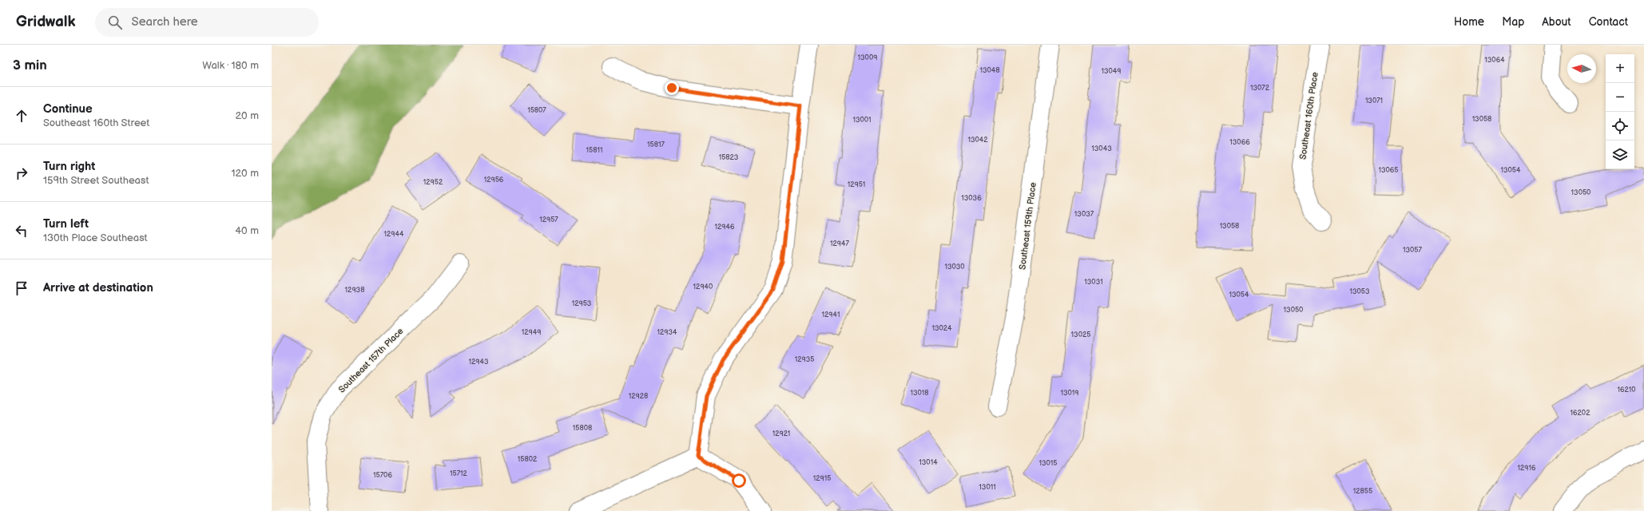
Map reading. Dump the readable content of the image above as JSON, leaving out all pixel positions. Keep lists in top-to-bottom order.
{
  "streets": {
    "street": ["Southeast 160th Place", "Southeast 159th Place", "Southeast 157th Place"]
  },
  "house_numbers": [
    "13009",
    "13064",
    "13048",
    "13049",
    "13072",
    "13071",
    "15807",
    "13058",
    "13001",
    "13042",
    "13066",
    "15817",
    "13043",
    "15811",
    "15823",
    "13065",
    "13054",
    "12956",
    "12952",
    "12951",
    "13050",
    "13036",
    "13037",
    "12957",
    "13058",
    "12946",
    "12944",
    "12947",
    "13057",
    "13030",
    "13031",
    "12940",
    "12938",
    "13053",
    "13054",
    "12953",
    "13050",
    "12941",
    "13024",
    "12949",
    "12934",
    "13025",
    "12935",
    "12943",
    "16210",
    "13018",
    "13019",
    "12928",
    "16202",
    "15808",
    "12921",
    "15802",
    "13014",
    "13015",
    "12916",
    "15712",
    "15706",
    "12915",
    "13011",
    "12855"
  ],
  "north": "left",
  "page": {
    "header": "Gridwalk",
    "search": "Search here",
    "nav": [
      "Home",
      "Map",
      "About",
      "Contact"
    ],
    "heading": ["3 min", "Walk · 180 m"],
    "map_buttons": ["+", "−"],
    "list": [
      ["Continue", "Southeast 160th Street", "20 m"],
      ["Turn right", "159th Street Southeast", "120 m"],
      ["Turn left", "130th Place Southeast", "40 m"],
      "Arrive at destination"
    ]
  }
}
